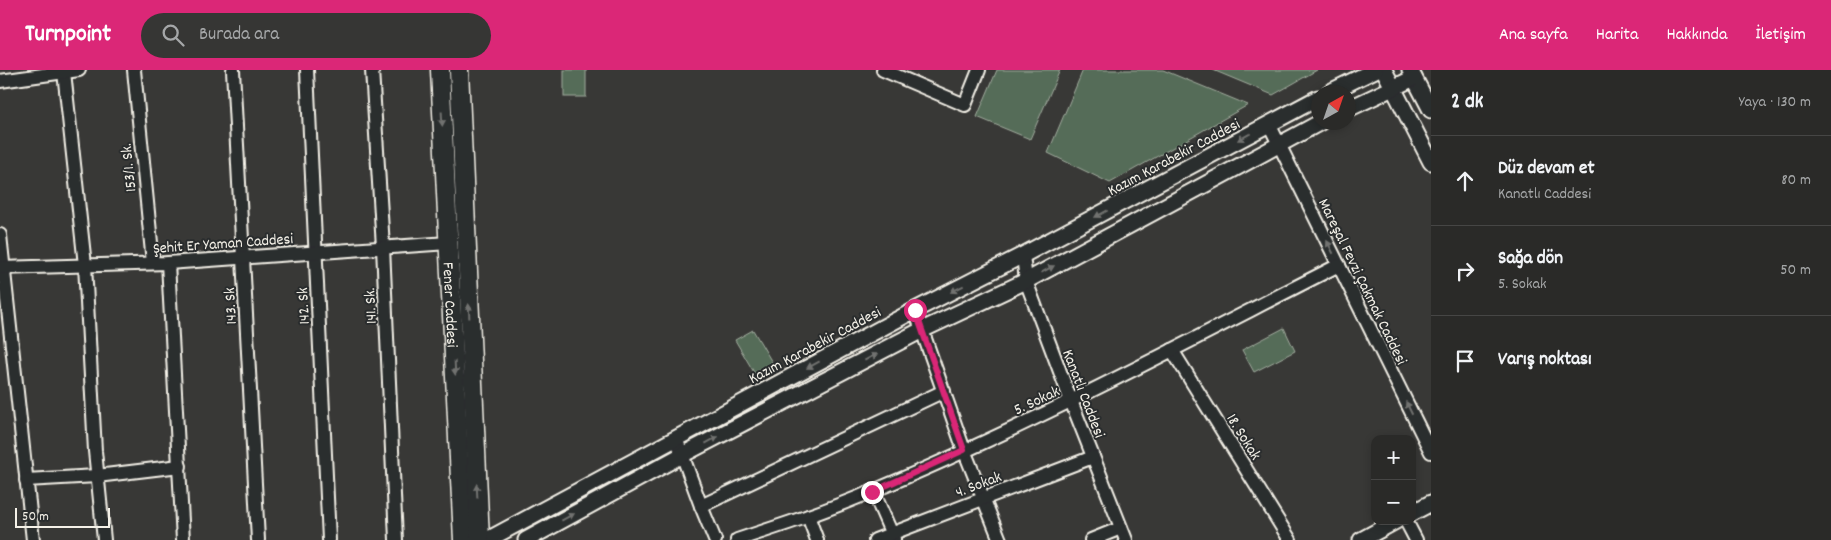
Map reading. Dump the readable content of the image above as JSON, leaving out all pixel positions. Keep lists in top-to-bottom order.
{
  "streets": {
    "main road": ["Fener Caddesi"],
    "street": [
      "Kazım Karabekir Caddesi",
      "153/1. Sk.",
      "Şehit Er Yaman Caddesi",
      "Mareşal Fevzi Çakmak Caddesi",
      "143. Sk",
      "142. Sk",
      "141. Sk.",
      "Kanatlı Caddesi",
      "5. Sokak",
      "18. Sokak",
      "4. Sokak"
    ]
  },
  "crossings": [
    ["Kazım Karabekir Caddesi", "Mareşal Fevzi Çakmak Caddesi"],
    ["Kazım Karabekir Caddesi", "Kanatlı Caddesi"],
    ["153/1. Sk.", "Şehit Er Yaman Caddesi"],
    ["Şehit Er Yaman Caddesi", "Fener Caddesi"],
    ["Şehit Er Yaman Caddesi", "143. Sk"],
    ["Şehit Er Yaman Caddesi", "142. Sk"],
    ["Şehit Er Yaman Caddesi", "141. Sk."],
    ["Mareşal Fevzi Çakmak Caddesi", "5. Sokak"],
    ["Kanatlı Caddesi", "5. Sokak"],
    ["Kanatlı Caddesi", "4. Sokak"],
    ["5. Sokak", "18. Sokak"]
  ],
  "one_way": ["Mareşal Fevzi Çakmak Caddesi"],
  "scale_bar": "50 m",
  "north": "top right",
  "page": {
    "header": "Turnpoint",
    "search": "Burada ara",
    "nav": [
      "Ana sayfa",
      "Harita",
      "Hakkında",
      "İletişim"
    ],
    "heading": ["2 dk", "Yaya · 130 m"],
    "list": [
      ["Düz devam et", "Kanatlı Caddesi", "80 m"],
      ["Sağa dön", "5. Sokak", "50 m"],
      "Varış noktası"
    ],
    "map_buttons": ["+", "−"],
    "scale": "50 m"
  }
}
